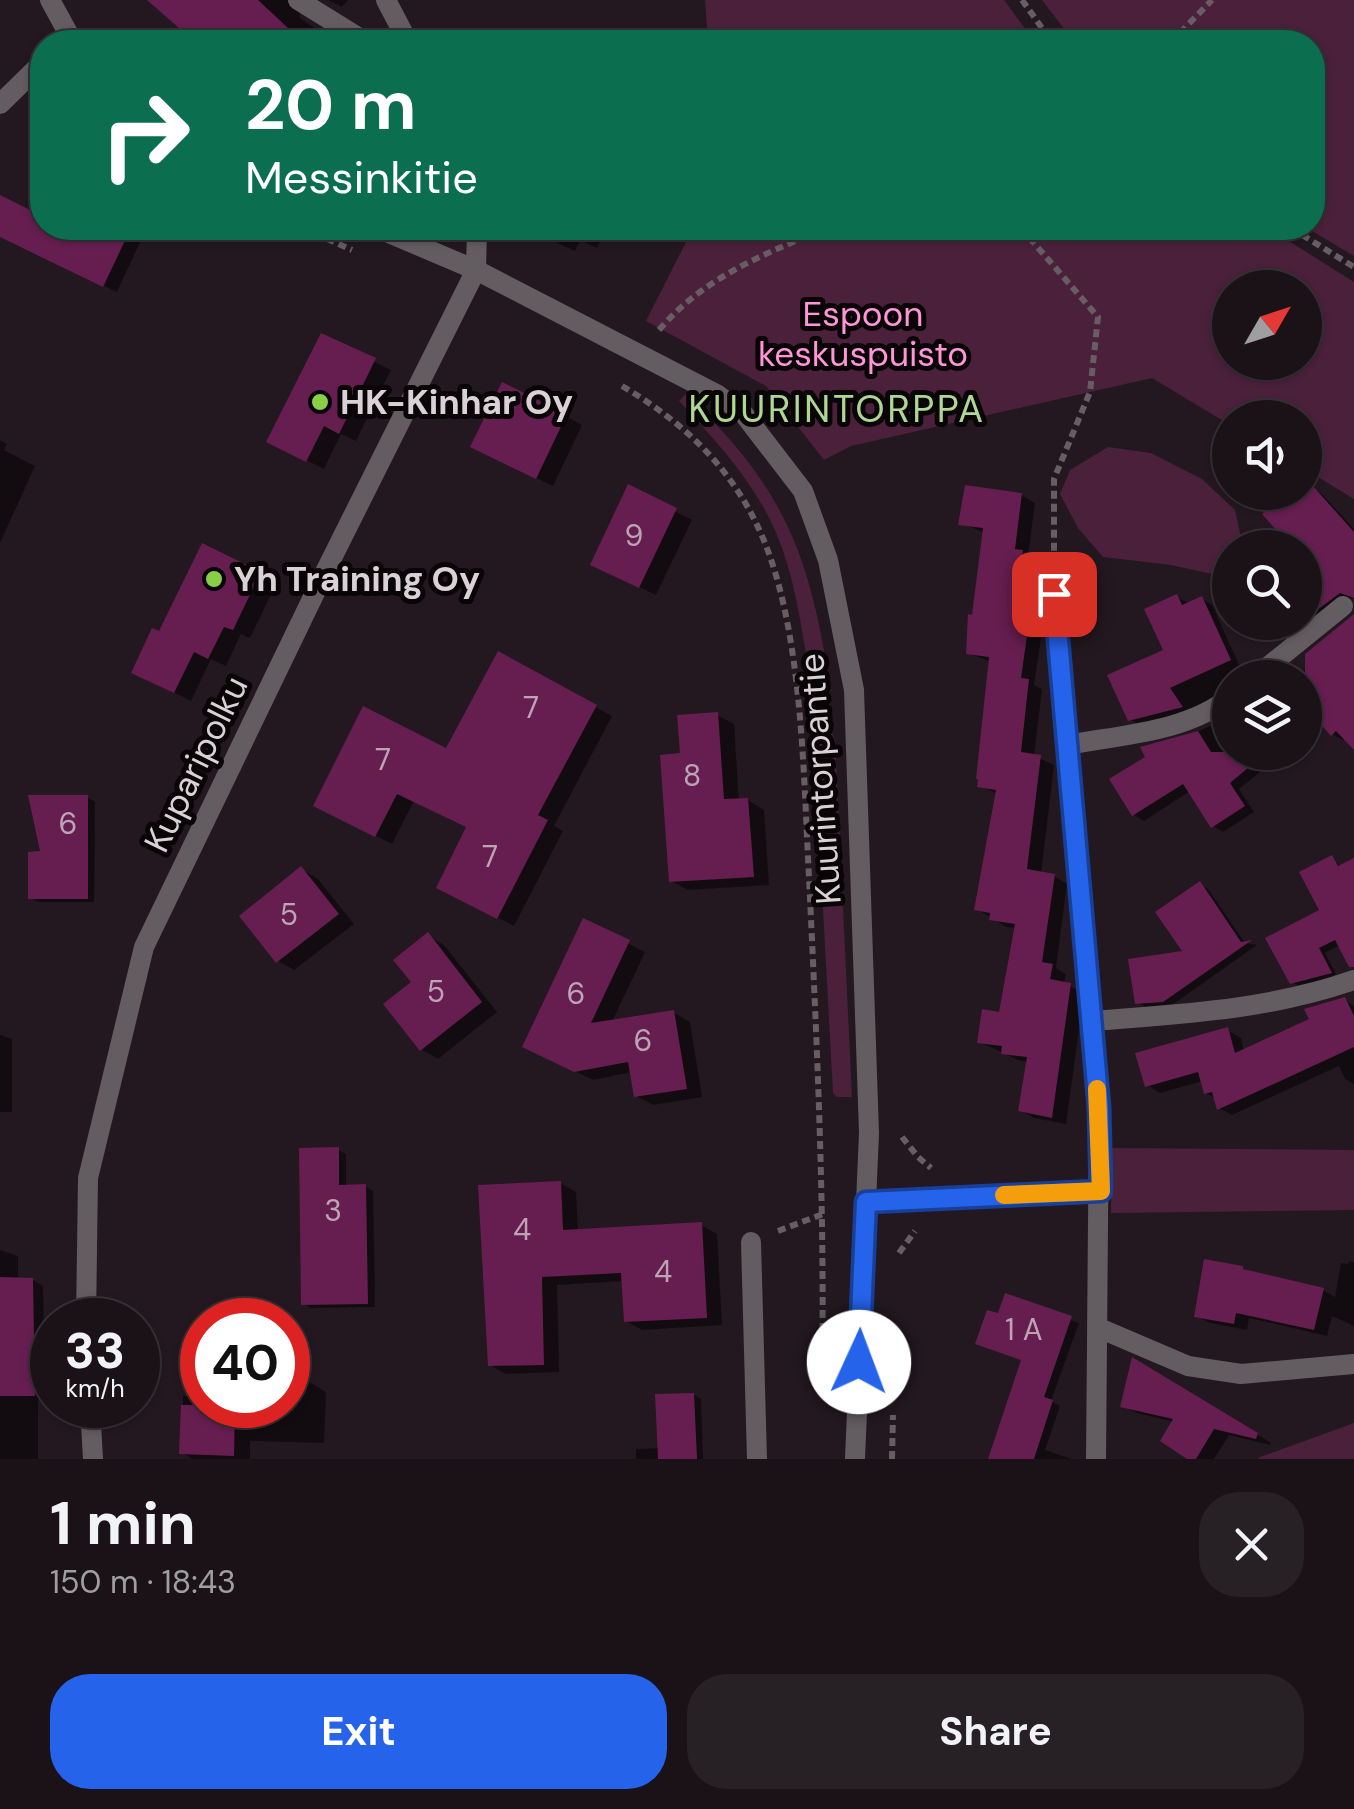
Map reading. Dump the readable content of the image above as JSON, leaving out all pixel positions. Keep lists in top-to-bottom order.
{
  "streets": {
    "street": ["Kuparipolku", "Kuurintorpantie"]
  },
  "crossings": [
    ["Kuparipolku", "Kuurintorpantie"]
  ],
  "districts": ["KUURINTORPPA"],
  "parks": ["Espoon keskuspuisto"],
  "places": ["HK-Kinhar Oy", "Yh Training Oy"],
  "house_numbers": [
    "9",
    "7",
    "7",
    "8",
    "6",
    "7",
    "5",
    "5",
    "6",
    "6",
    "3",
    "4",
    "4",
    "1 A"
  ],
  "north": "top right",
  "page": {
    "turn": ["20 m", "Messinkitie"],
    "speed": "33 km/h",
    "limit": "40",
    "heading": ["1 min", "150 m · 18:43"],
    "buttons": ["Exit", "Share"]
  }
}
